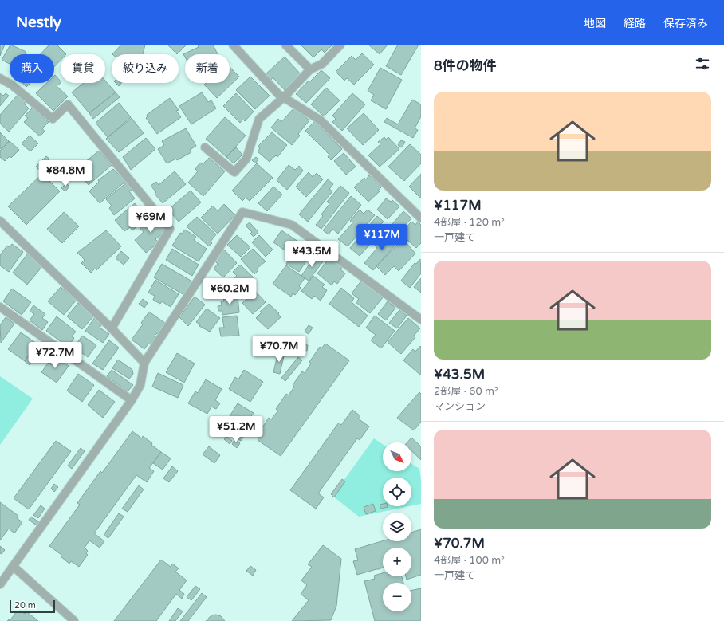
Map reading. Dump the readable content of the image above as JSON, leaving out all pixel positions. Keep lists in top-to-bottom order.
{
  "scale_bar": "20 m",
  "north": "bottom right",
  "page": {
    "header": "Nestly",
    "nav": ["地図", "経路", "保存済み"],
    "heading": "8件の物件",
    "chip": [
      "購入",
      "賃貸",
      "絞り込み",
      "新着"
    ],
    "list": [
      {
        "name": "¥117M",
        "note": "4部屋 · 120 m² · 一戸建て"
      },
      {
        "name": "¥43.5M",
        "note": "2部屋 · 60 m² · マンション"
      },
      {
        "name": "¥70.7M",
        "note": "4部屋 · 100 m² · 一戸建て"
      }
    ],
    "price": [
      "¥84.8M",
      "¥69M",
      "¥117M",
      "¥43.5M",
      "¥60.2M",
      "¥70.7M",
      "¥72.7M",
      "¥51.2M"
    ],
    "map_buttons": ["+", "−"],
    "scale": "20 m"
  }
}
